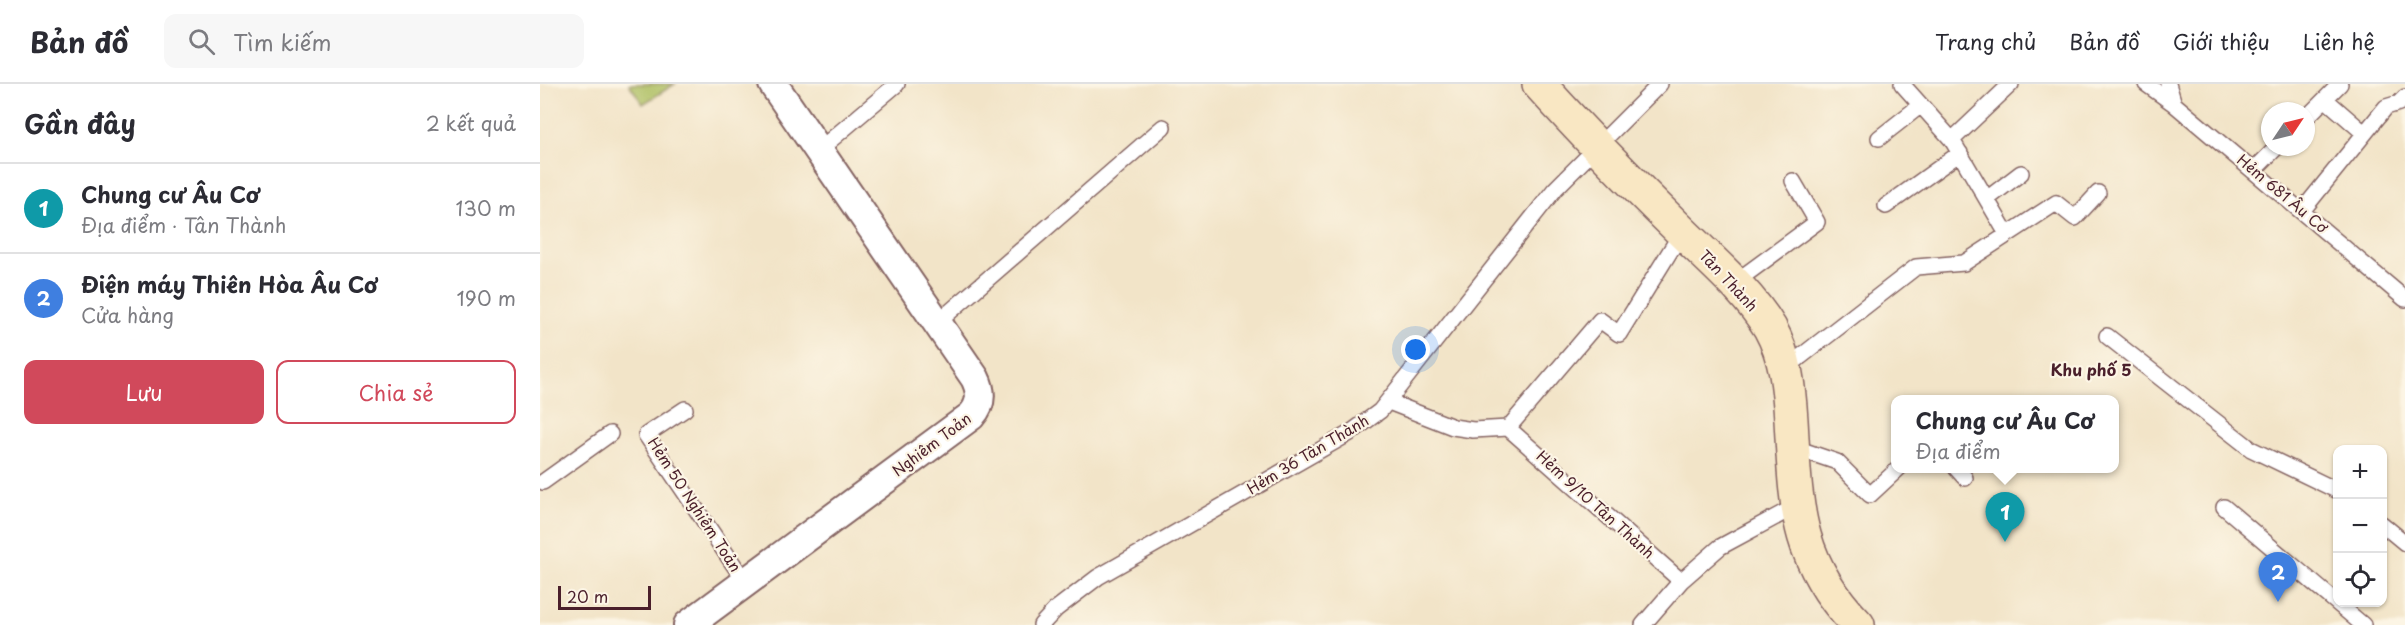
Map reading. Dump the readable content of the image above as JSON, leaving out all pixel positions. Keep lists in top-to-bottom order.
{
  "streets": {
    "street": ["Tân Thành", "Nghiêm Toản"],
    "lane": [
      "Hẻm 681 Âu Cơ",
      "Hẻm 36 Tân Thành",
      "Hẻm 50 Nghiêm Toản",
      "Hẻm 9/10 Tân Thành"
    ]
  },
  "crossings": [
    ["Tân Thành", "Hẻm 36 Tân Thành"],
    ["Nghiêm Toản", "Hẻm 50 Nghiêm Toản"]
  ],
  "districts": ["Khu phố 5"],
  "scale_bar": "20 m",
  "north": "top right",
  "page": {
    "header": "Bản đồ",
    "search": "Tìm kiếm",
    "nav": [
      "Trang chủ",
      "Bản đồ",
      "Giới thiệu",
      "Liên hệ"
    ],
    "heading": ["Gần đây", "2 kết quả"],
    "list": [
      {
        "mark": "1",
        "name": "Chung cư Âu Cơ",
        "note": "Địa điểm · Tân Thành",
        "value": "130 m"
      },
      {
        "mark": "2",
        "name": "Điện máy Thiên Hòa Âu Cơ",
        "note": "Cửa hàng",
        "value": "190 m"
      }
    ],
    "buttons": ["Lưu", "Chia sẻ"],
    "popup": ["Chung cư Âu Cơ", "Địa điểm"],
    "map_buttons": ["+", "−"],
    "pins": ["1", "2"],
    "scale": "20 m"
  }
}
